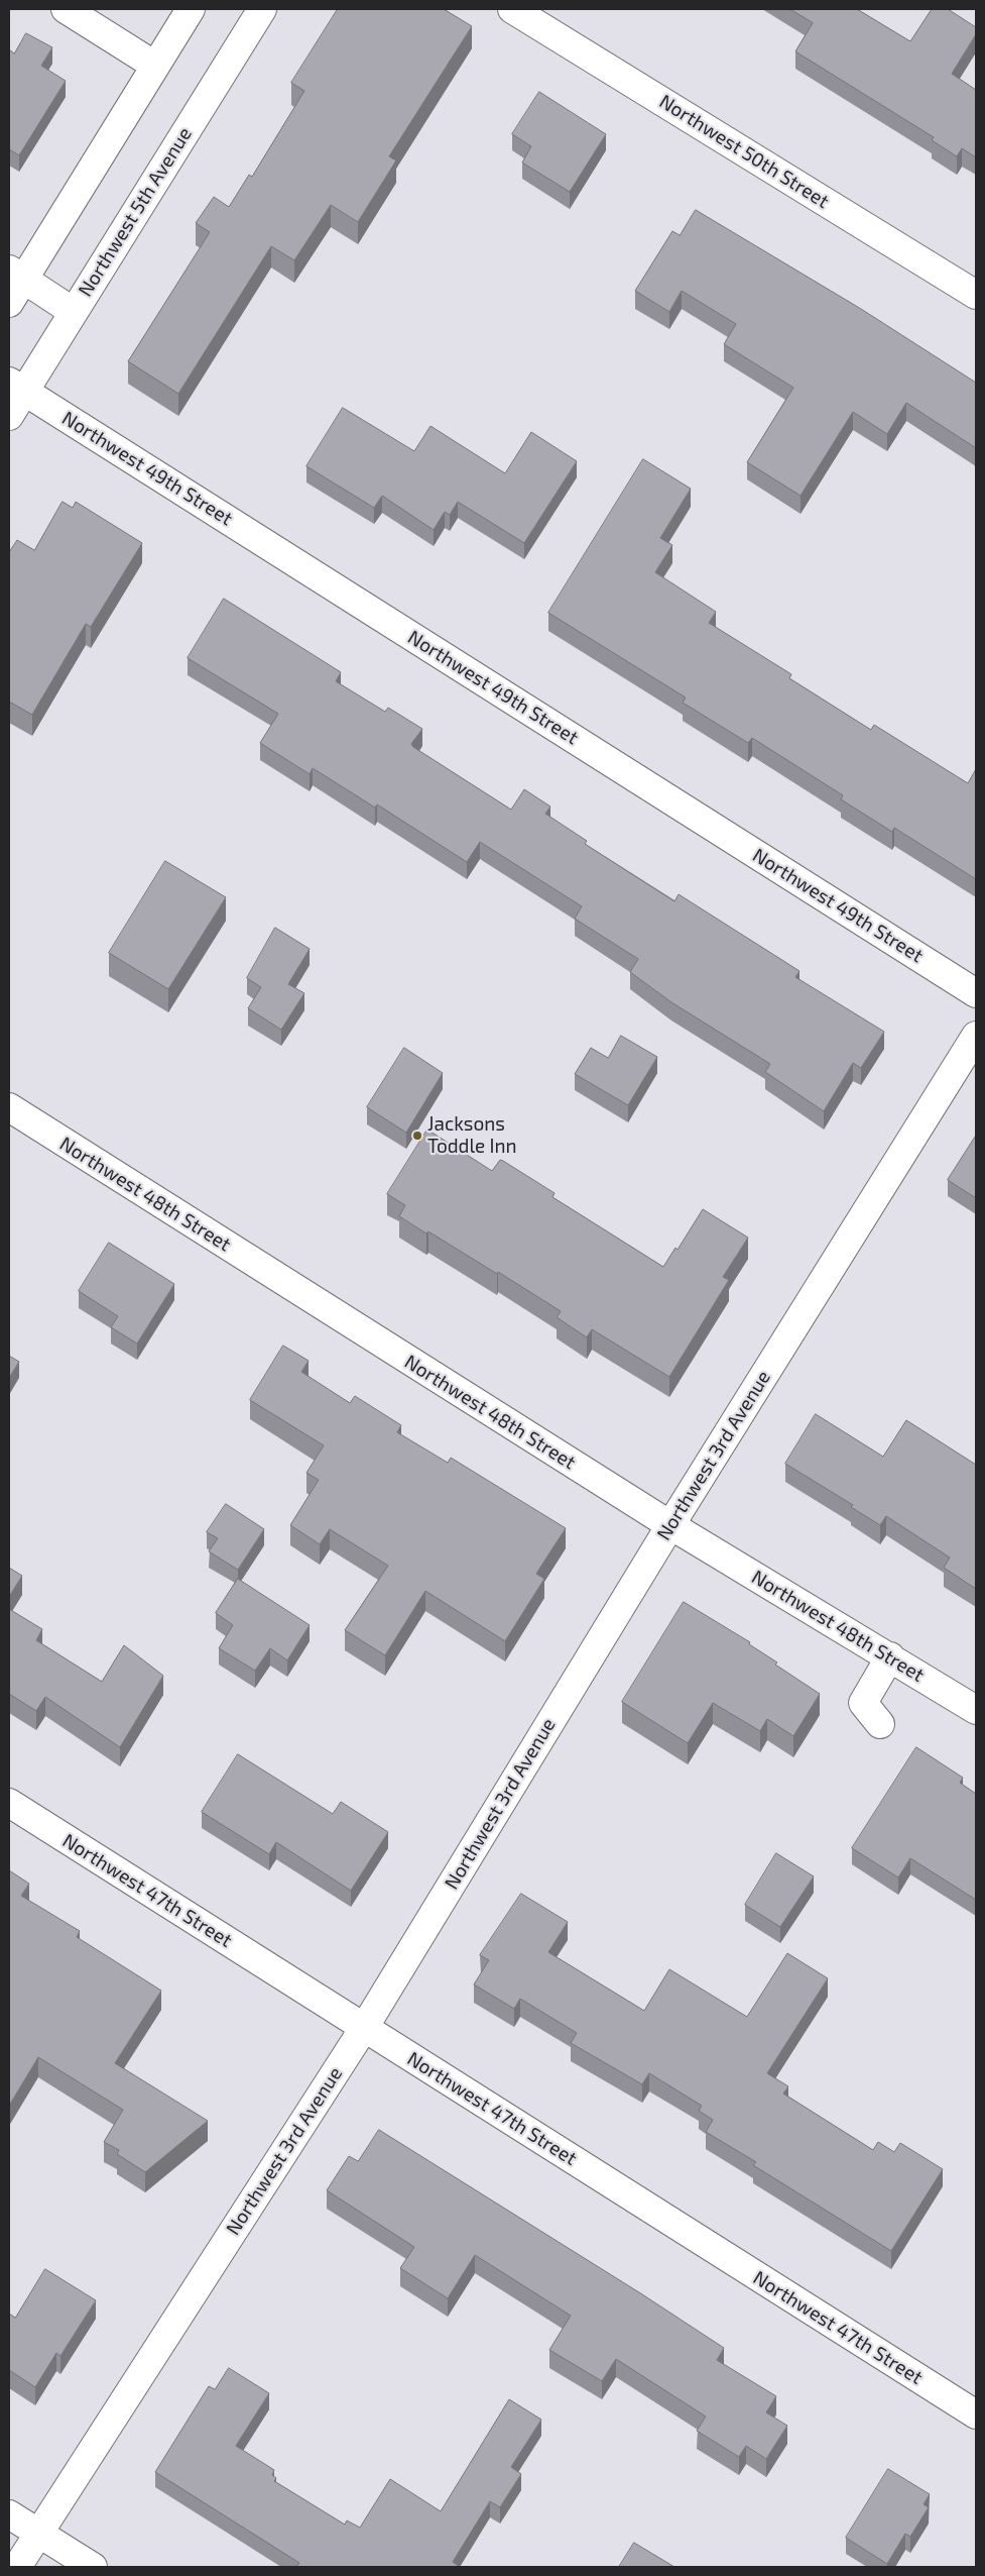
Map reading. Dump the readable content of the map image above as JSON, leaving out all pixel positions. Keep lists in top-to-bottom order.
{
  "streets": {
    "street": [
      "Northwest 50th Street",
      "Northwest 5th Avenue",
      "Northwest 49th Street",
      "Northwest 48th Street",
      "Northwest 3rd Avenue",
      "Northwest 47th Street"
    ]
  },
  "crossings": [
    ["Northwest 5th Avenue", "Northwest 49th Street"],
    ["Northwest 48th Street", "Northwest 3rd Avenue"],
    ["Northwest 3rd Avenue", "Northwest 47th Street"]
  ],
  "places": ["Jacksons Toddle Inn"]
}
